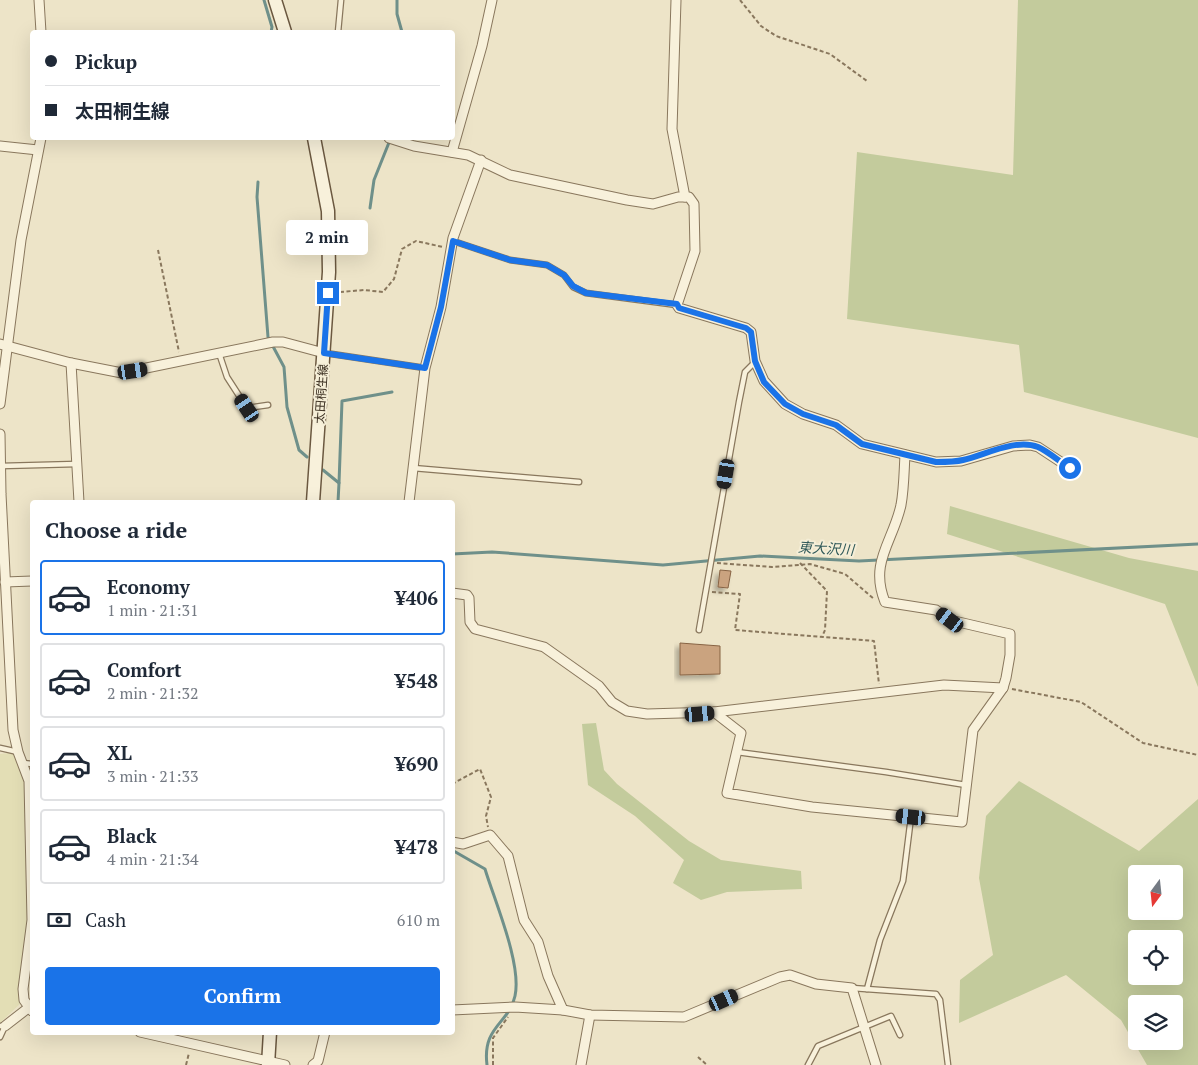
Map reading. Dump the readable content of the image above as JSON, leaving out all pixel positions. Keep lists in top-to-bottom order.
{
  "streets": {
    "main road": ["太田桐生線"]
  },
  "water": ["東大沢川"],
  "north": "bottom",
  "page": {
    "banner": ["Pickup", "太田桐生線"],
    "bubble": "2 min",
    "heading": "Choose a ride",
    "list": [
      {
        "name": "Economy",
        "note": "1 min · 21:31",
        "value": "¥406"
      },
      {
        "name": "Comfort",
        "note": "2 min · 21:32",
        "value": "¥548"
      },
      {
        "name": "XL",
        "note": "3 min · 21:33",
        "value": "¥690"
      },
      {
        "name": "Black",
        "note": "4 min · 21:34",
        "value": "¥478"
      }
    ],
    "pay": ["Cash", "610 m"],
    "buttons": "Confirm"
  }
}
